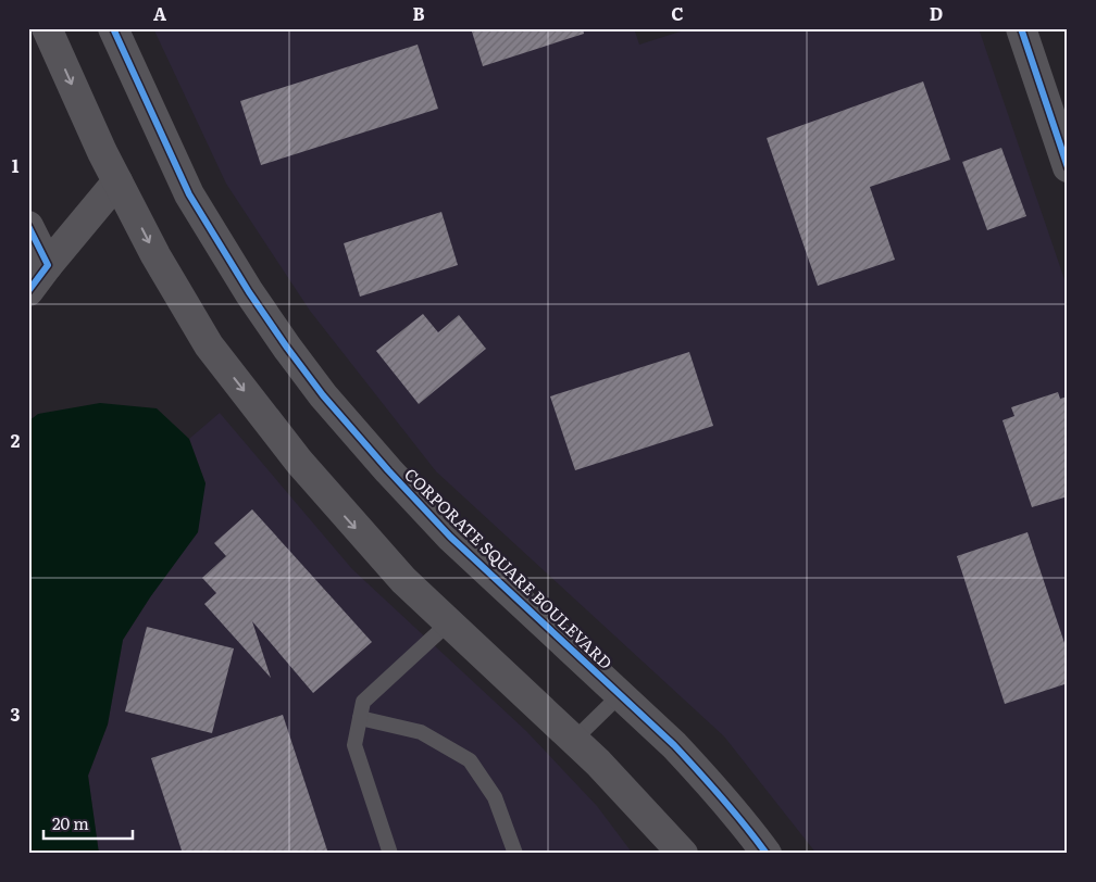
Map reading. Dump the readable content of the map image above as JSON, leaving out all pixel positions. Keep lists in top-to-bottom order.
{
  "streets": {
    "street": ["CORPORATE SQUARE BOULEVARD"]
  },
  "scale_bar": "20 m",
  "grid": {
    "columns": [
      "A",
      "B",
      "C",
      "D"
    ],
    "rows": ["1", "2", "3"]
  }
}
